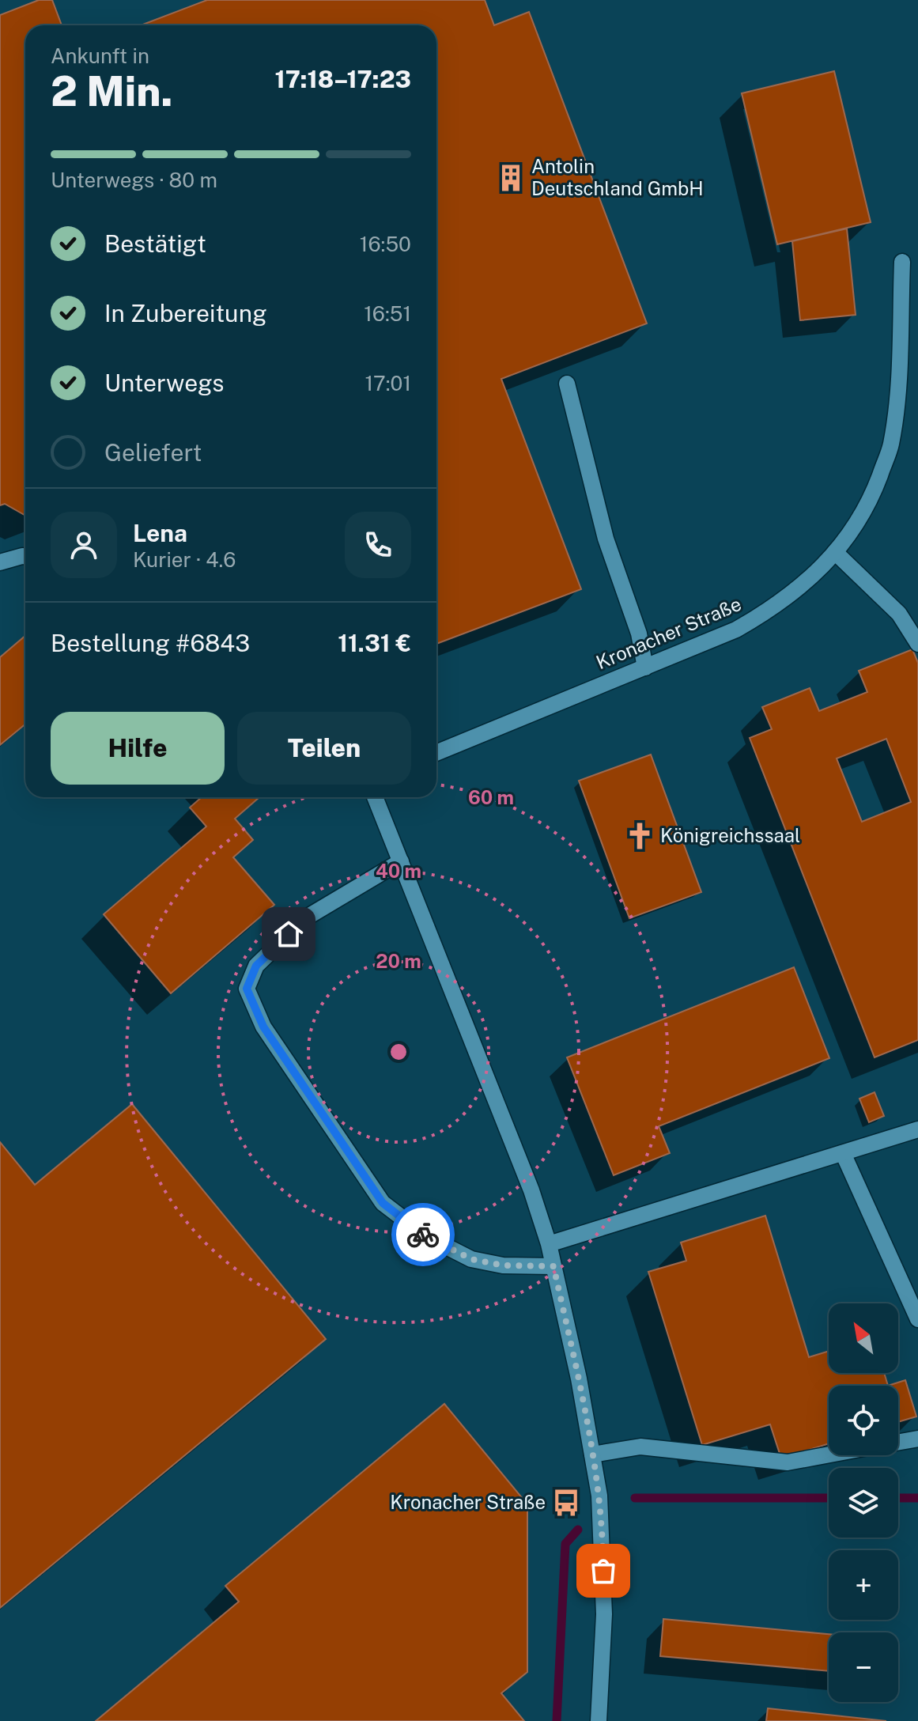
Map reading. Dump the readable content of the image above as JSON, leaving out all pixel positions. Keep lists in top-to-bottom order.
{
  "streets": {
    "street": ["Kronacher Straße"]
  },
  "places": {
    "building": ["Antolin Deutschland GmbH"],
    "church": ["Königreichssaal"],
    "bus stop": ["Kronacher Straße"]
  },
  "north": "top left",
  "page": {
    "heading": ["2 Min.", "Ankunft in", "17:18–17:23"],
    "panel": [
      "Lena",
      "Kurier · 4.6",
      "Bestellung #6843",
      "11.31 €"
    ],
    "bar": "Unterwegs · 80 m",
    "list": [
      ["Bestätigt", "16:50"],
      ["In Zubereitung", "16:51"],
      ["Unterwegs", "17:01"],
      "Geliefert"
    ],
    "buttons": ["Hilfe", "Teilen"],
    "map_buttons": ["+", "−"]
  },
  "rings": ["60 m", "40 m", "20 m"]
}
